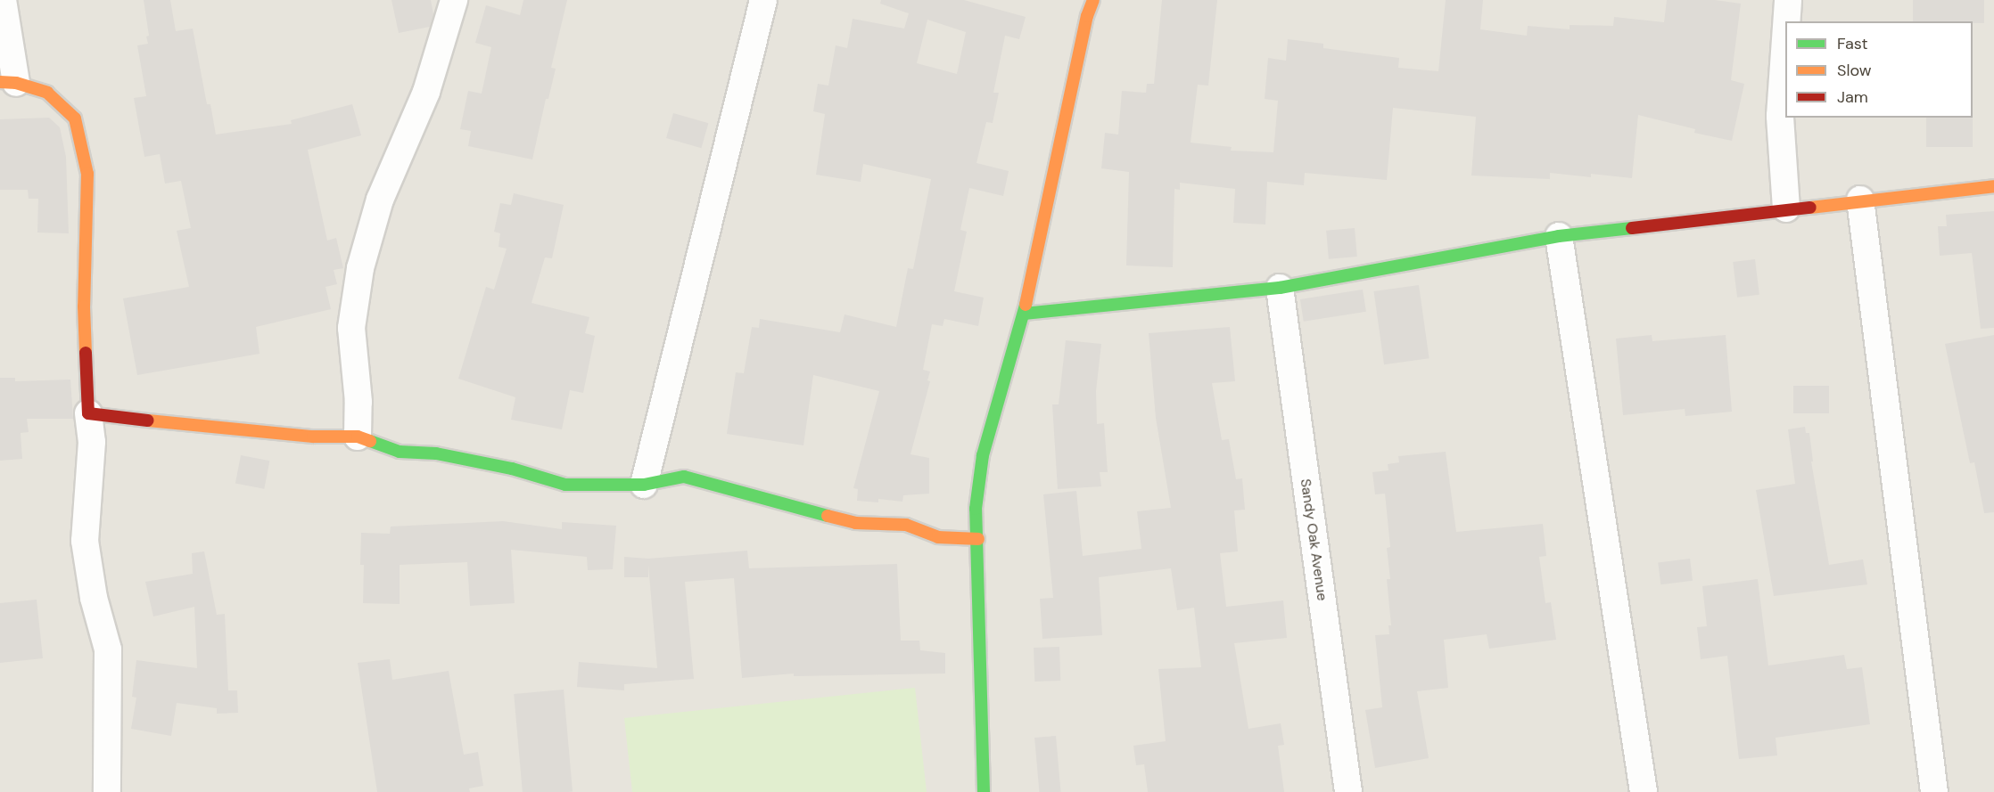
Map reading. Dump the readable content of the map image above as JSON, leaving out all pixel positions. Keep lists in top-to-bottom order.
{
  "streets": {
    "street": ["Sandy Oak Avenue"]
  },
  "legend": ["Fast", "Slow", "Jam"]
}
